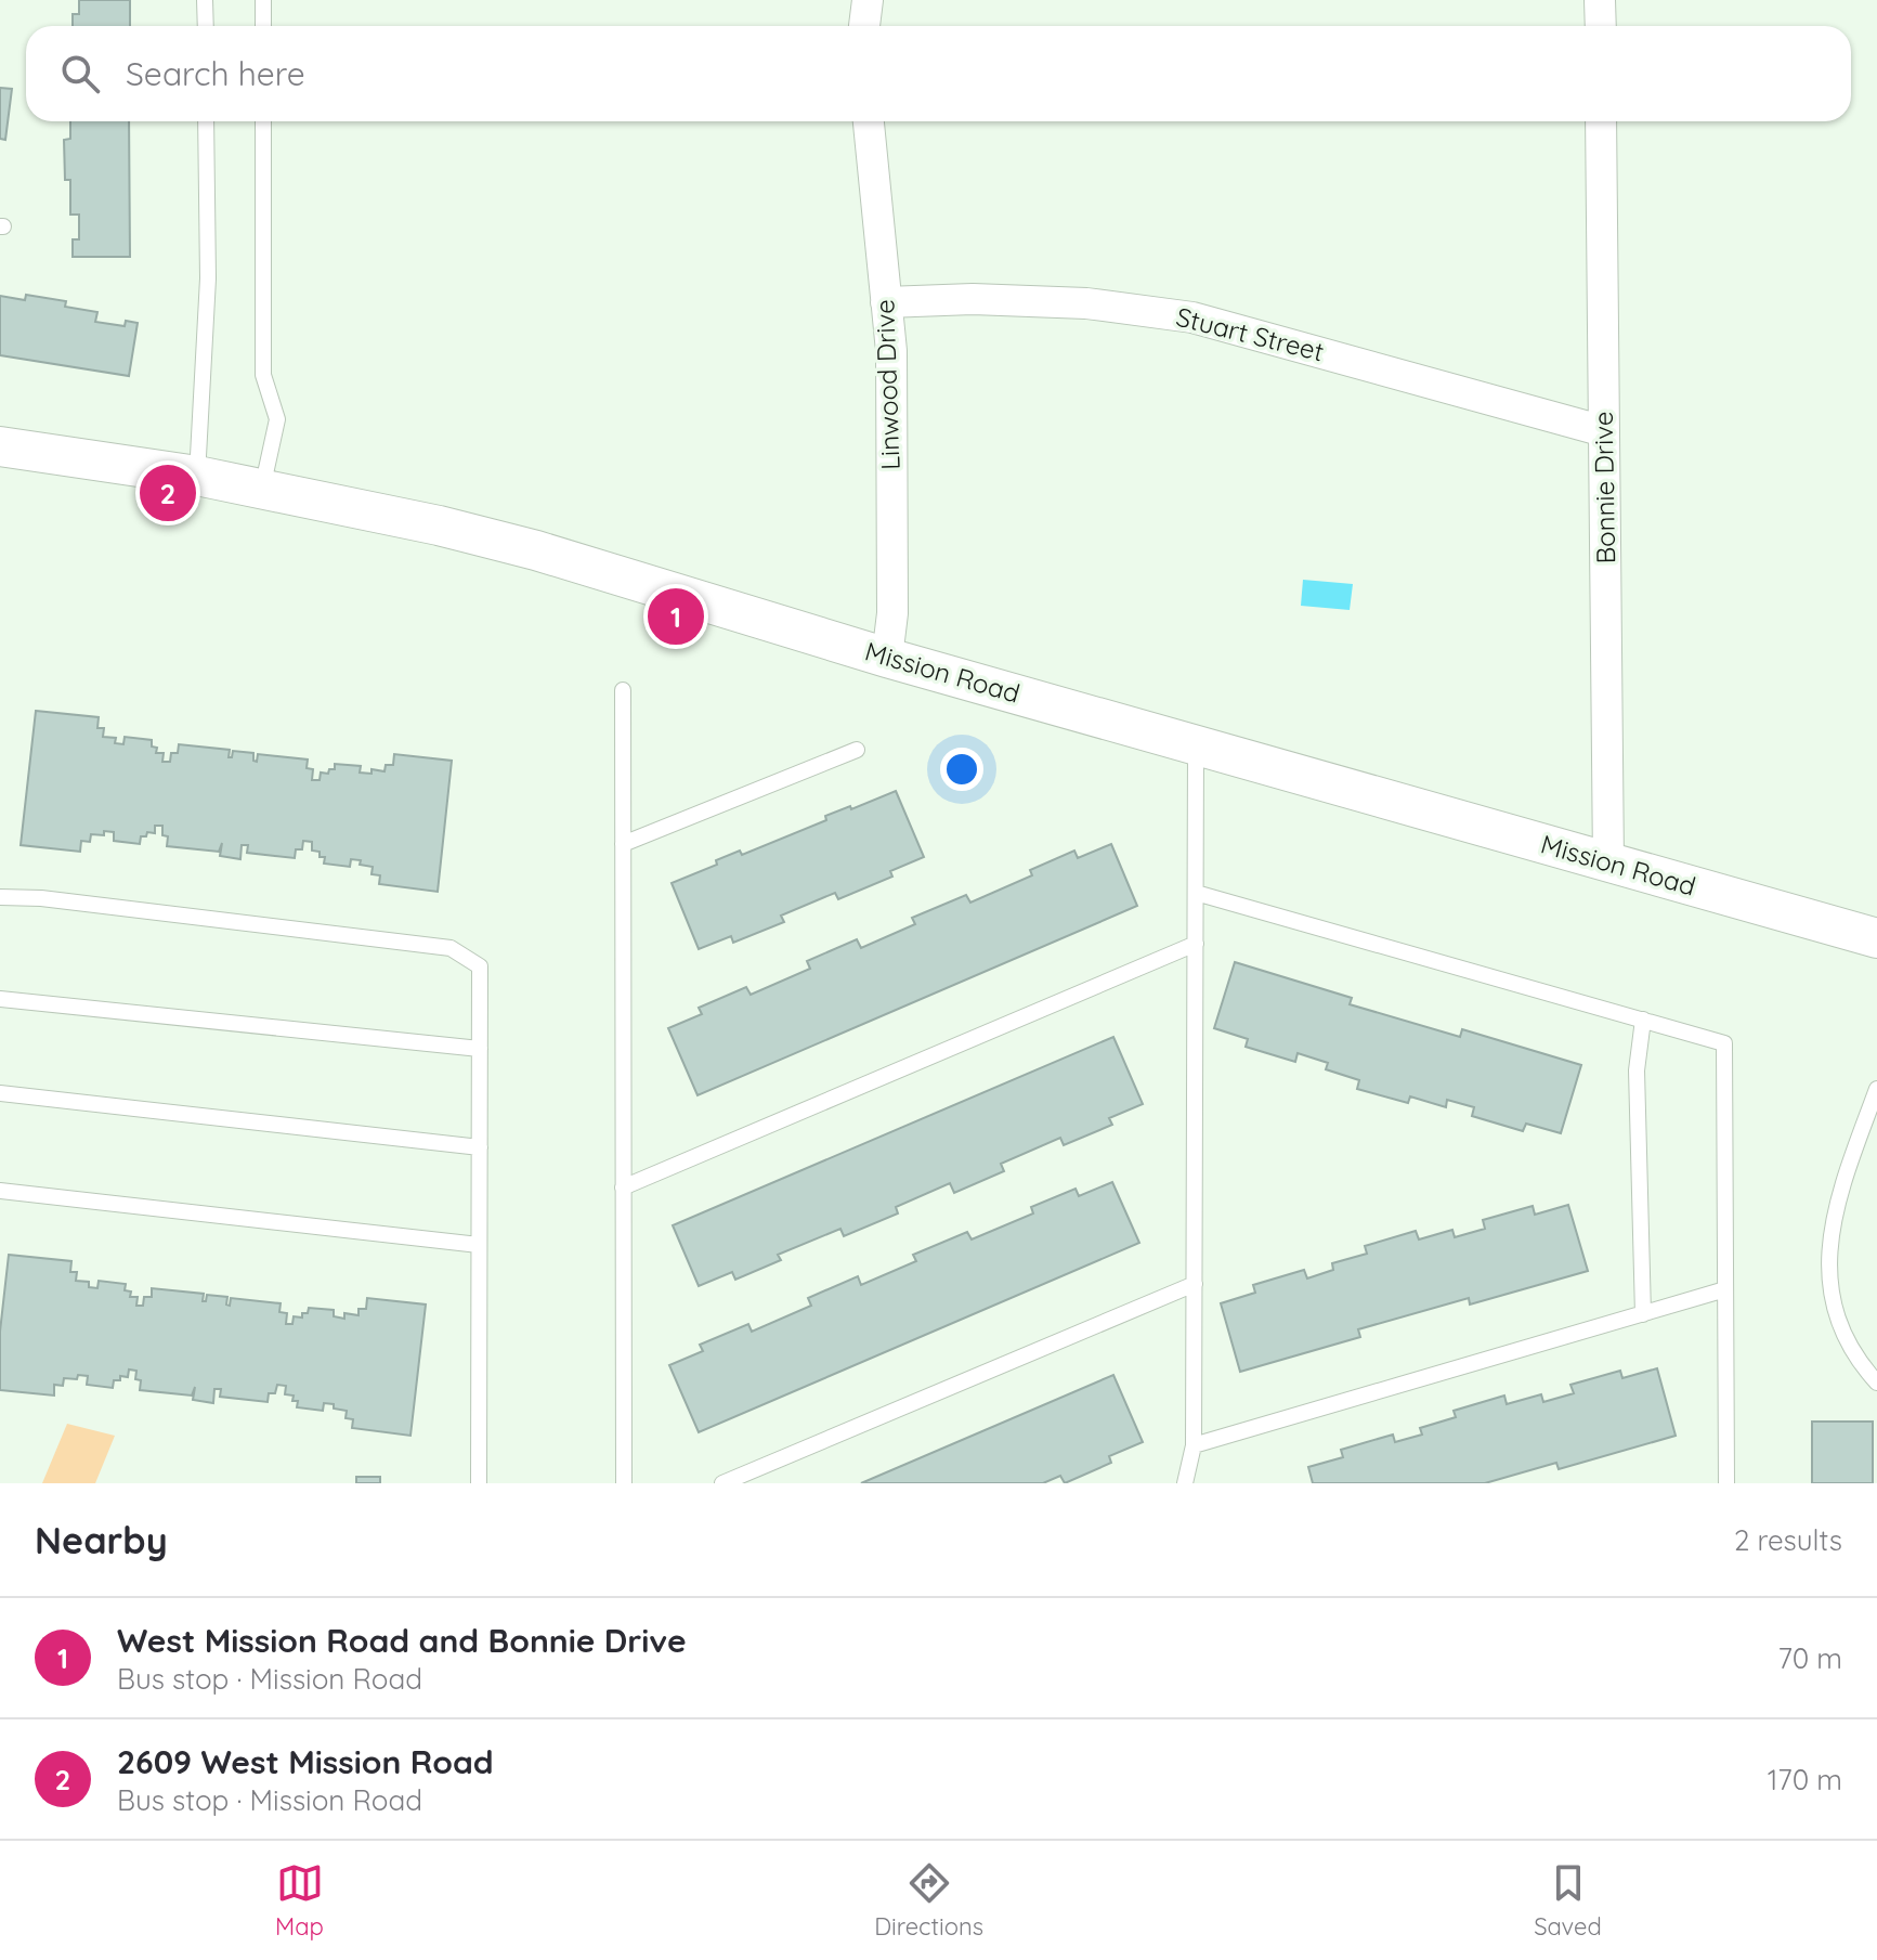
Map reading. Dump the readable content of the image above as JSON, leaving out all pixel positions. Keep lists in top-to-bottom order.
{
  "streets": {
    "street": [
      "Stuart Street",
      "Linwood Drive",
      "Bonnie Drive",
      "Mission Road"
    ]
  },
  "crossings": [
    ["Stuart Street", "Linwood Drive"],
    ["Stuart Street", "Bonnie Drive"],
    ["Linwood Drive", "Mission Road"],
    ["Bonnie Drive", "Mission Road"]
  ],
  "page": {
    "search": "Search here",
    "pins": ["2", "1"],
    "heading": ["Nearby", "2 results"],
    "list": [
      {
        "mark": "1",
        "name": "West Mission Road and Bonnie Drive",
        "note": "Bus stop · Mission Road",
        "value": "70 m"
      },
      {
        "mark": "2",
        "name": "2609 West Mission Road",
        "note": "Bus stop · Mission Road",
        "value": "170 m"
      }
    ],
    "nav": ["Map", "Directions", "Saved"]
  }
}
